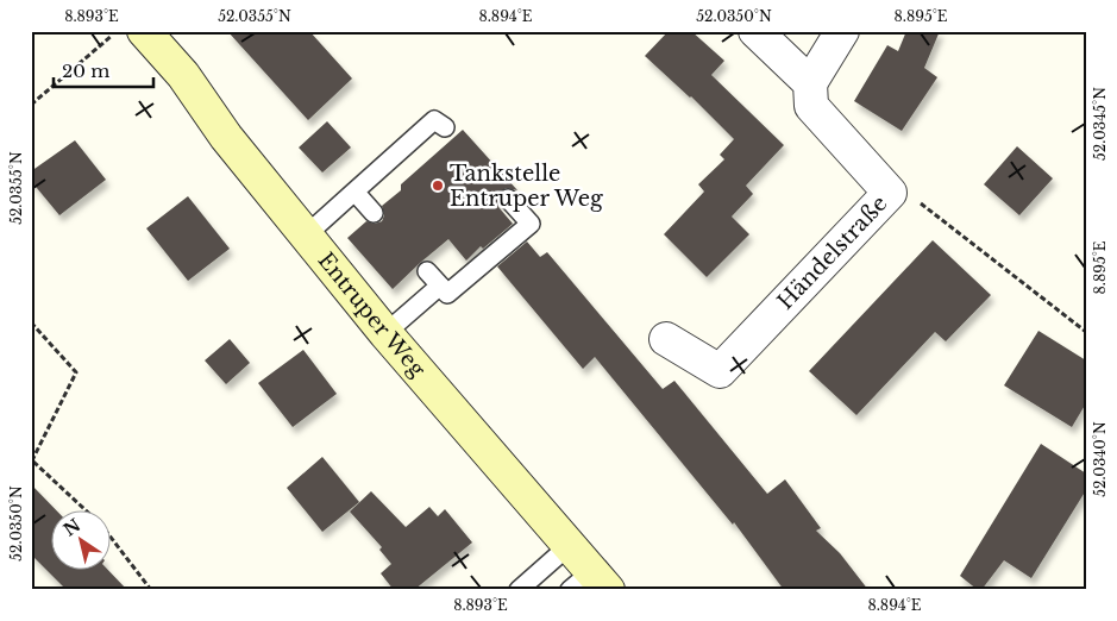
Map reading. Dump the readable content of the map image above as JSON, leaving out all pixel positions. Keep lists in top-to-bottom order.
{
  "streets": {
    "main road": ["Entruper Weg"],
    "street": ["Händelstraße"]
  },
  "places": ["Tankstelle Entruper Weg"],
  "scale_bar": "20 m",
  "north": "top left",
  "coordinates": [
    "8.893°E",
    "52.0355°N",
    "8.894°E",
    "52.0350°N",
    "8.895°E",
    "52.0345°N",
    "52.0340°N"
  ]
}
